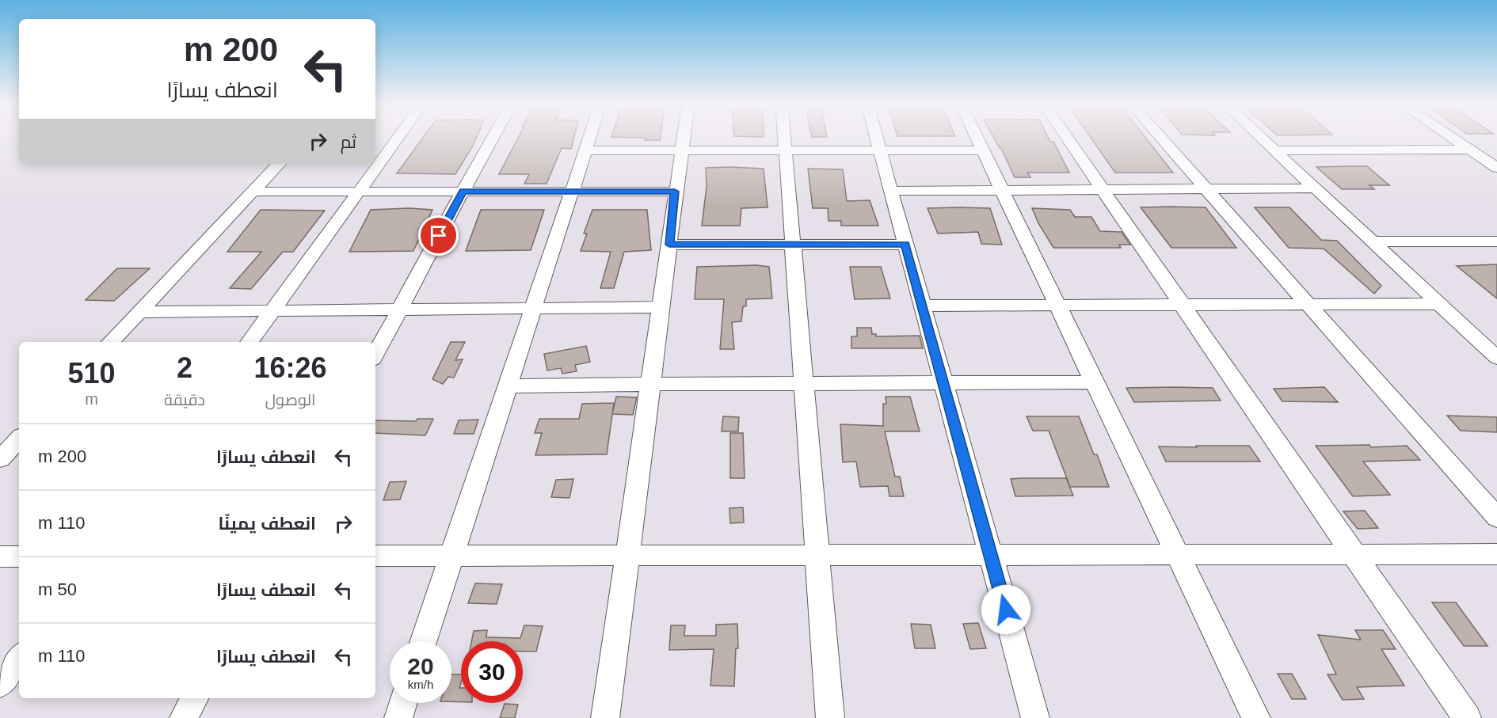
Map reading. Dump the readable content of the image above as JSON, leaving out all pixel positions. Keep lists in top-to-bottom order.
{
  "page": {
    "turn": ["200 m", "انعطف يسارًا"],
    "then": "ثم",
    "eta": [
      "16:26",
      "الوصول",
      "2",
      "دقيقة",
      "510",
      "m"
    ],
    "list": [
      {
        "name": "انعطف يسارًا",
        "value": "200 m"
      },
      {
        "name": "انعطف يمينًا",
        "value": "110 m"
      },
      {
        "name": "انعطف يسارًا",
        "value": "50 m"
      },
      {
        "name": "انعطف يسارًا",
        "value": "110 m"
      }
    ],
    "speed": "20 km/h",
    "limit": "30"
  }
}
